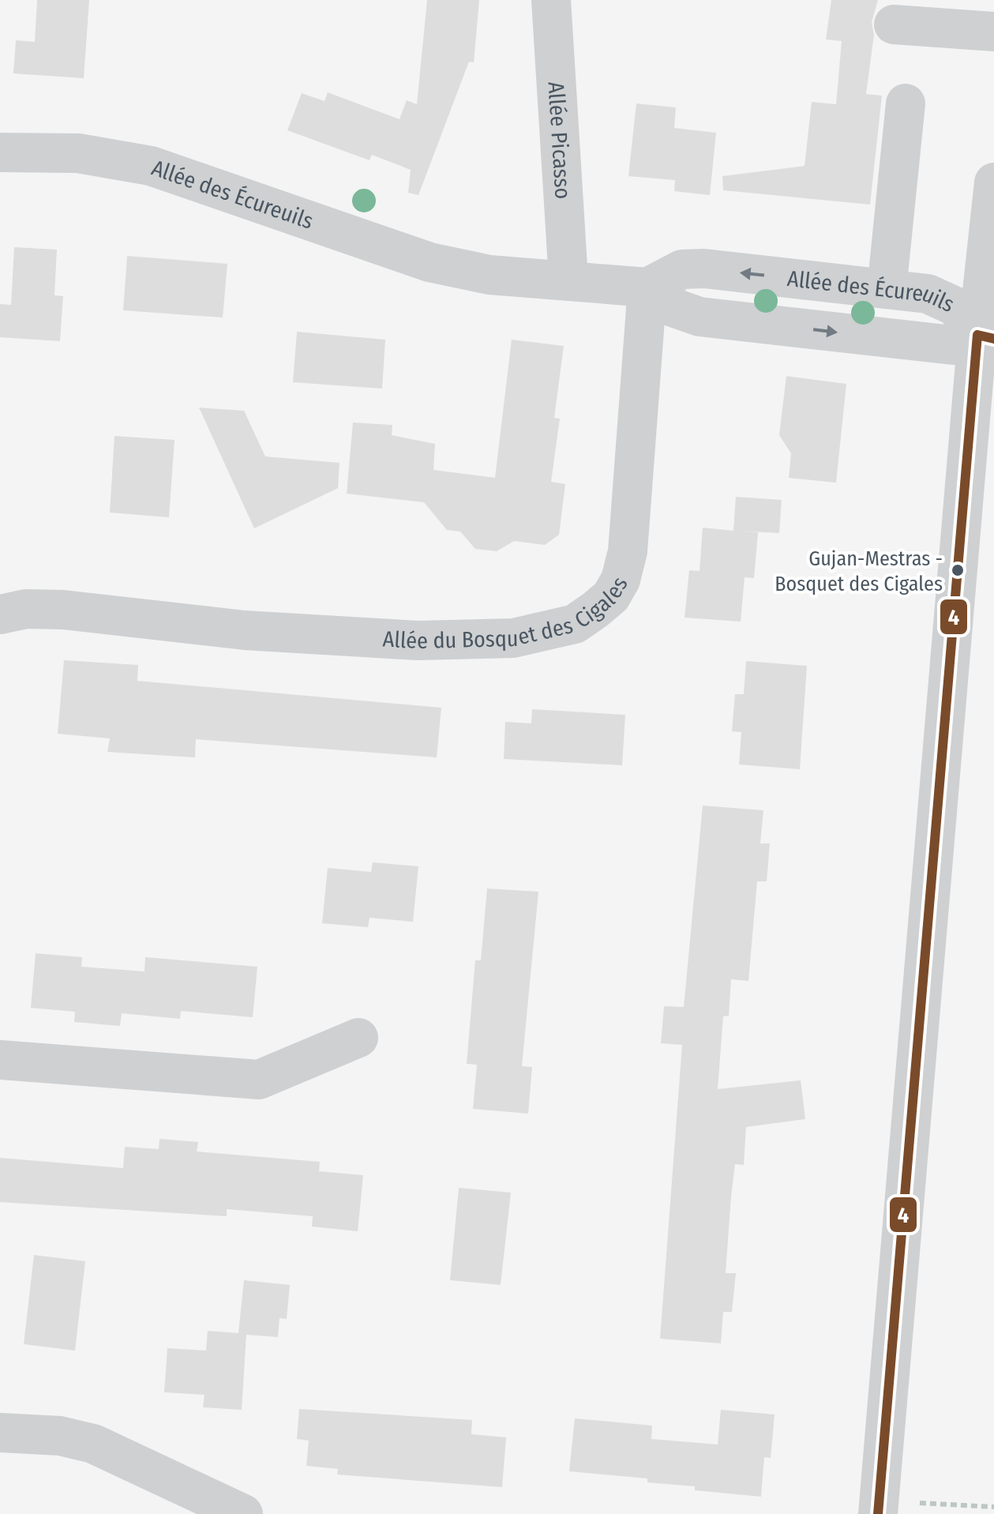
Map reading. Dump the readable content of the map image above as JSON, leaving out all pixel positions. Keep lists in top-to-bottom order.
{
  "streets": {
    "street": ["Allée Picasso", "Allée des Écureuils", "Allée du Bosquet des Cigales"]
  },
  "crossings": [
    ["Allée Picasso", "Allée des Écureuils"],
    ["Allée des Écureuils", "Allée du Bosquet des Cigales"]
  ],
  "places": ["Gujan-Mestras - Bosquet des Cigales"],
  "lines": ["transit line 4"]
}
